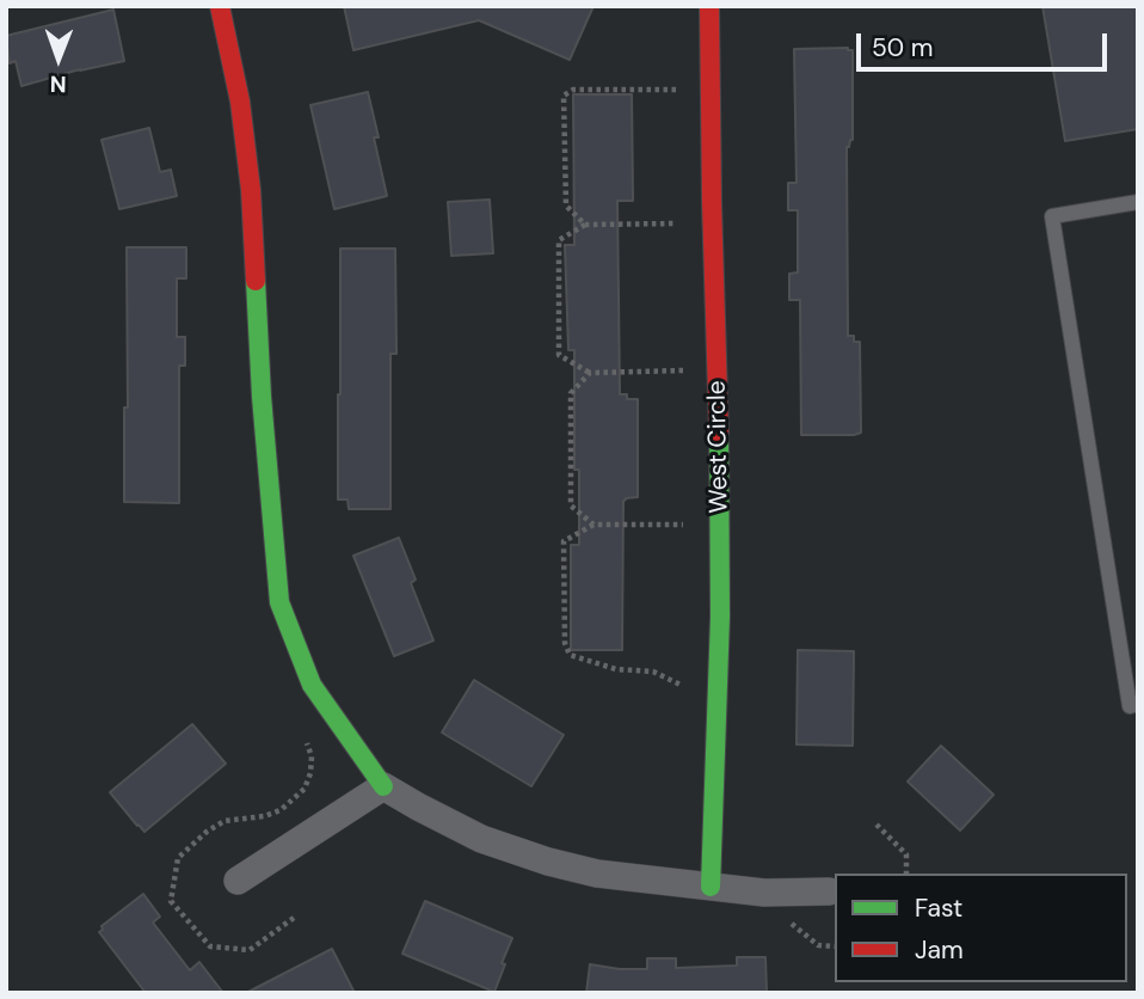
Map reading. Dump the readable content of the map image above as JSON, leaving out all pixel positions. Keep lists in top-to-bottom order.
{
  "streets": {
    "street": ["West Circle"]
  },
  "legend": ["Fast", "Jam"],
  "scale_bar": "50 m",
  "north": "bottom"
}
